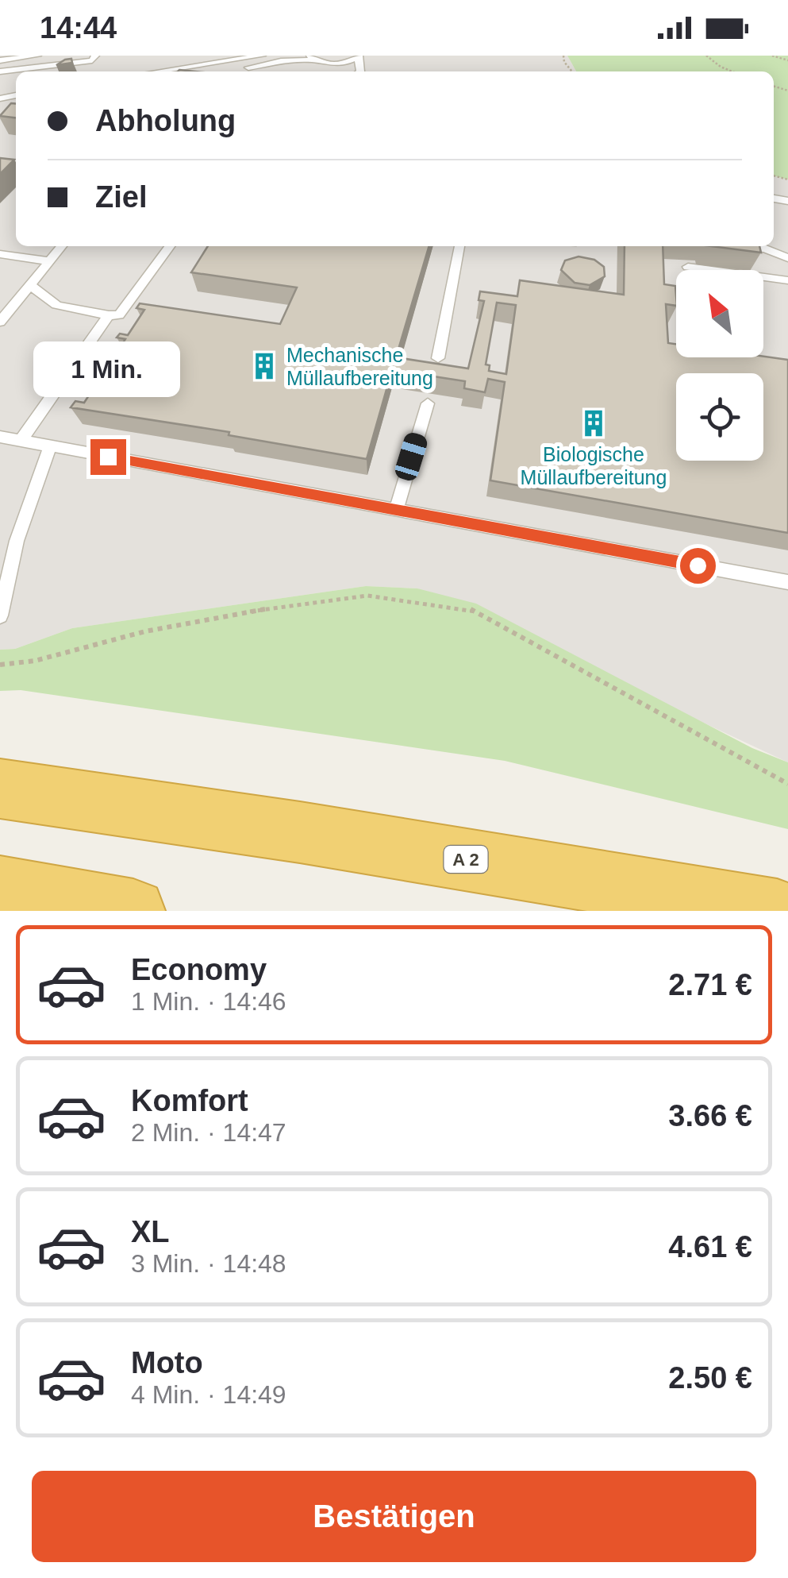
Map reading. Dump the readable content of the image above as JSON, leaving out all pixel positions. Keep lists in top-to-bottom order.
{
  "streets": {
    "highway": ["A 2"]
  },
  "places": {
    "building": ["Mechanische Müllaufbereitung", "Biologische Müllaufbereitung"]
  },
  "north": "top left",
  "page": {
    "status": "14:44",
    "banner": ["Abholung", "Ziel"],
    "bubble": "1 Min.",
    "list": [
      {
        "name": "Economy",
        "note": "1 Min. · 14:46",
        "value": "2.71 €"
      },
      {
        "name": "Komfort",
        "note": "2 Min. · 14:47",
        "value": "3.66 €"
      },
      {
        "name": "XL",
        "note": "3 Min. · 14:48",
        "value": "4.61 €"
      },
      {
        "name": "Moto",
        "note": "4 Min. · 14:49",
        "value": "2.50 €"
      }
    ],
    "buttons": "Bestätigen"
  }
}
